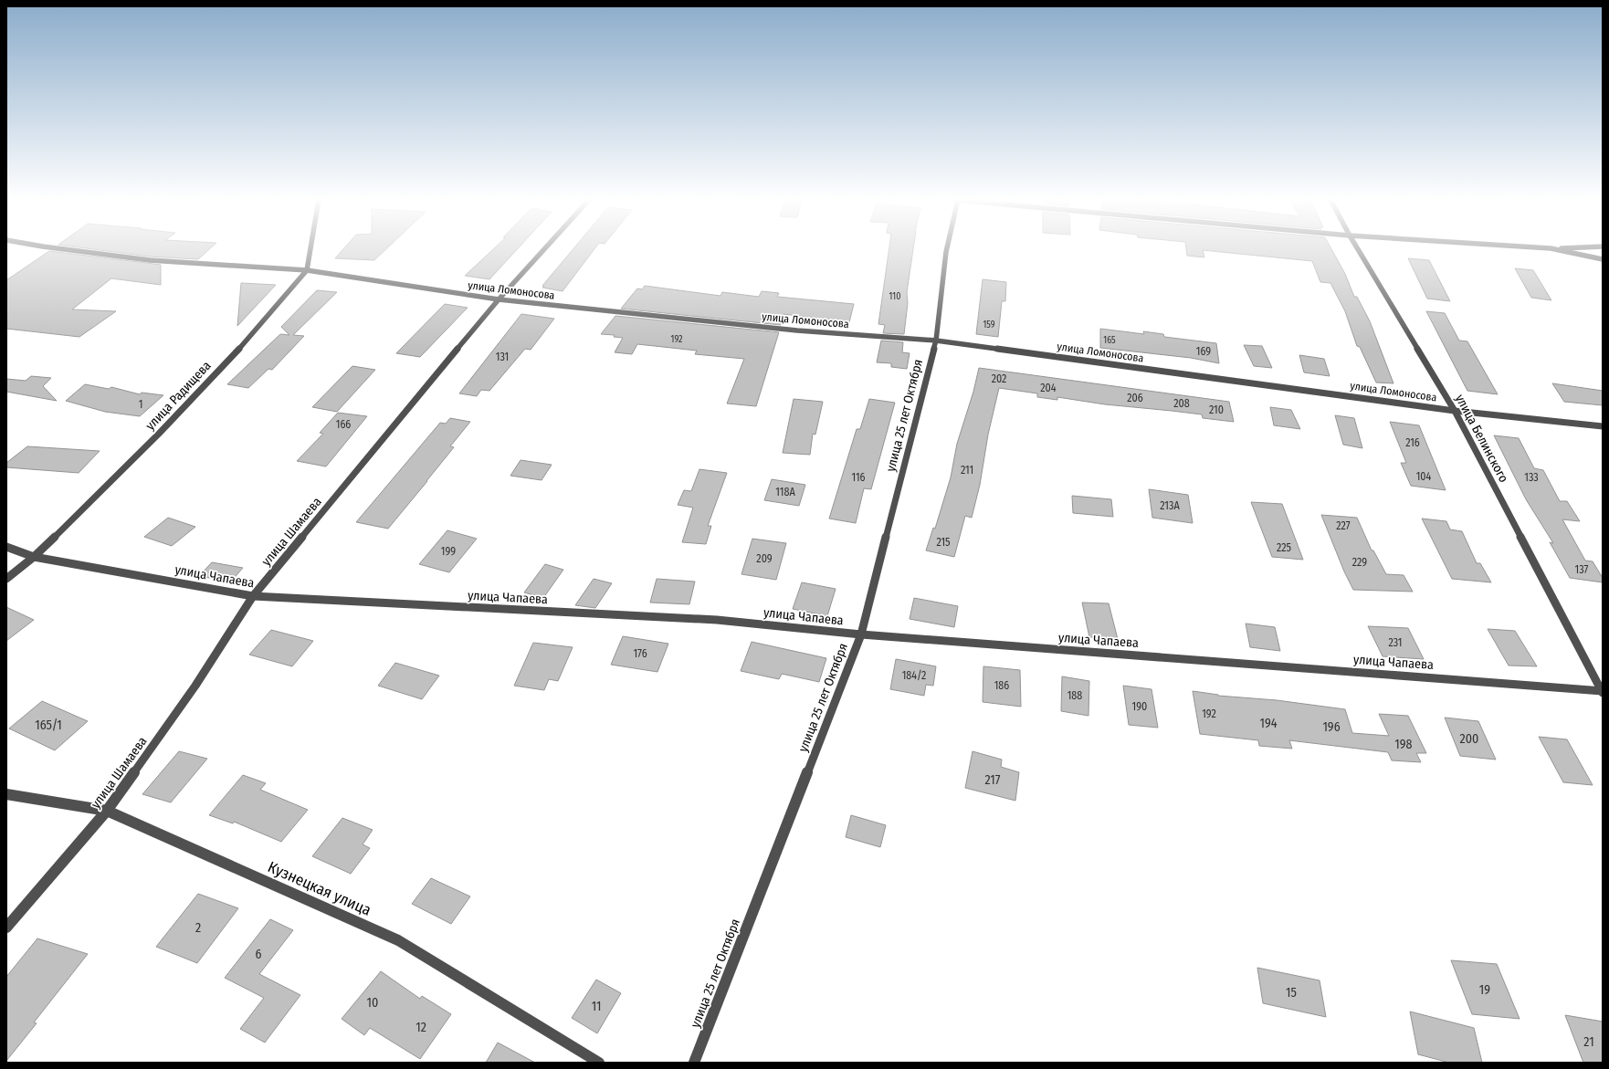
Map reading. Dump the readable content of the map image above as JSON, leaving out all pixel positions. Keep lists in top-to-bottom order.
{
  "streets": {
    "street": [
      "улица Ломоносова",
      "улица Радищева",
      "улица 25 лет Октября",
      "улица Белинского",
      "улица Шамаева",
      "улица Чапаева",
      "Кузнецкая улица"
    ]
  },
  "crossings": [
    ["улица Ломоносова", "улица Радищева"],
    ["улица Ломоносова", "улица 25 лет Октября"],
    ["улица Ломоносова", "улица Белинского"],
    ["улица Ломоносова", "улица Шамаева"],
    ["улица Радищева", "улица Чапаева"],
    ["улица 25 лет Октября", "улица Чапаева"],
    ["улица Белинского", "улица Чапаева"],
    ["улица Шамаева", "улица Чапаева"],
    ["улица Шамаева", "Кузнецкая улица"]
  ],
  "house_numbers": [
    "110",
    "159",
    "192",
    "165",
    "169",
    "131",
    "202",
    "204",
    "206",
    "208",
    "1",
    "210",
    "166",
    "216",
    "211",
    "104",
    "116",
    "133",
    "118А",
    "213А",
    "227",
    "215",
    "225",
    "199",
    "209",
    "229",
    "137",
    "231",
    "176",
    "184/2",
    "186",
    "188",
    "190",
    "192",
    "194",
    "165/1",
    "196",
    "200",
    "198",
    "217",
    "2",
    "6",
    "19",
    "15",
    "10",
    "11",
    "12",
    "21"
  ]
}
